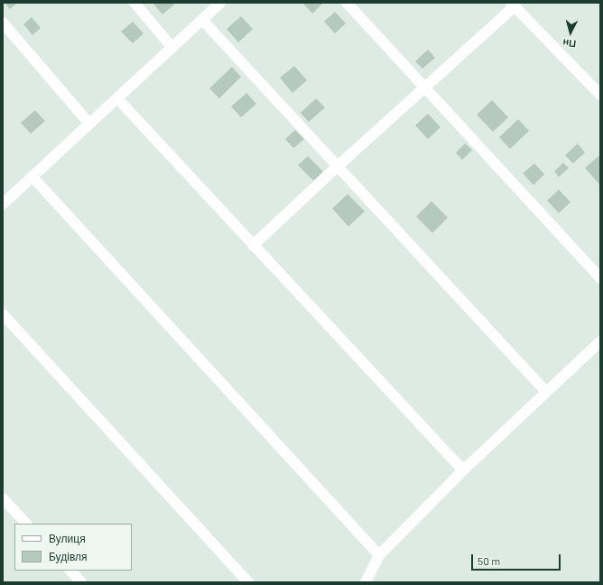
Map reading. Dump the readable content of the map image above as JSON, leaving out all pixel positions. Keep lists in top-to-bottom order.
{
  "legend": ["Вулиця", "Будівля"],
  "scale_bar": "50 m",
  "north": "bottom"
}
